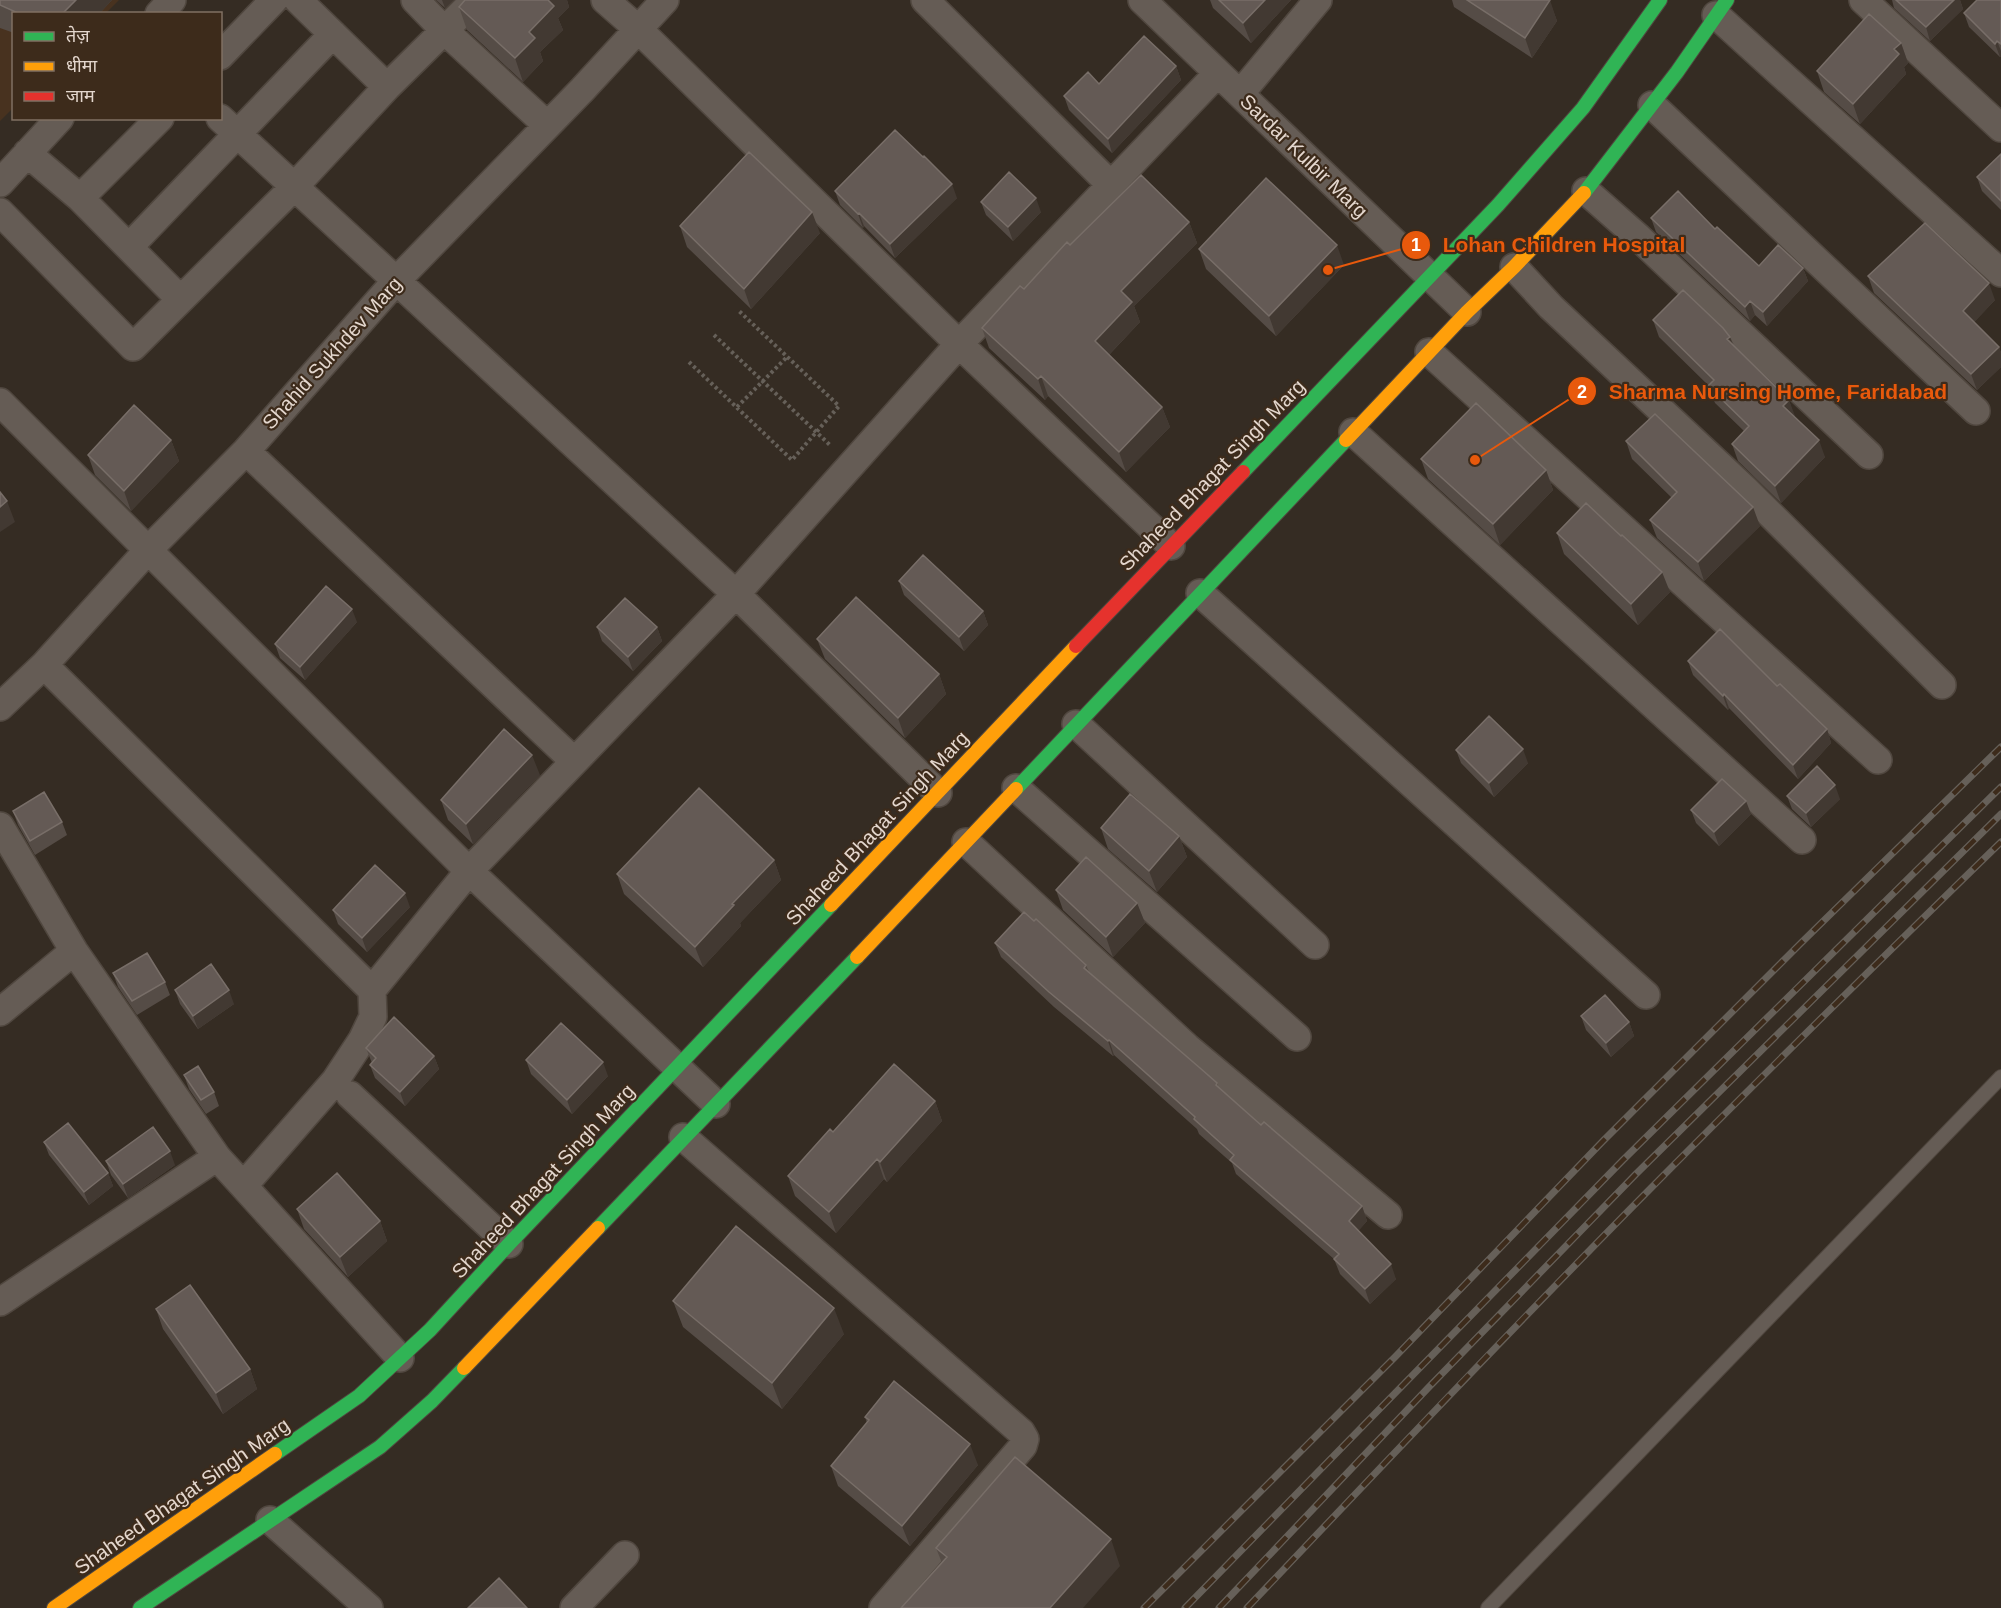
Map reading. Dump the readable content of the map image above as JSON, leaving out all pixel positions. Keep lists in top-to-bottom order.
{
  "streets": {
    "street": ["Sardar Kulbir Marg", "Shahid Sukhdev Marg", "Shaheed Bhagat Singh Marg"]
  },
  "crossings": [
    ["Sardar Kulbir Marg", "Shaheed Bhagat Singh Marg"]
  ],
  "places": ["Lohan Children Hospital", "Sharma Nursing Home, Faridabad"],
  "legend": ["तेज़", "धीमा", "जाम"]
}
